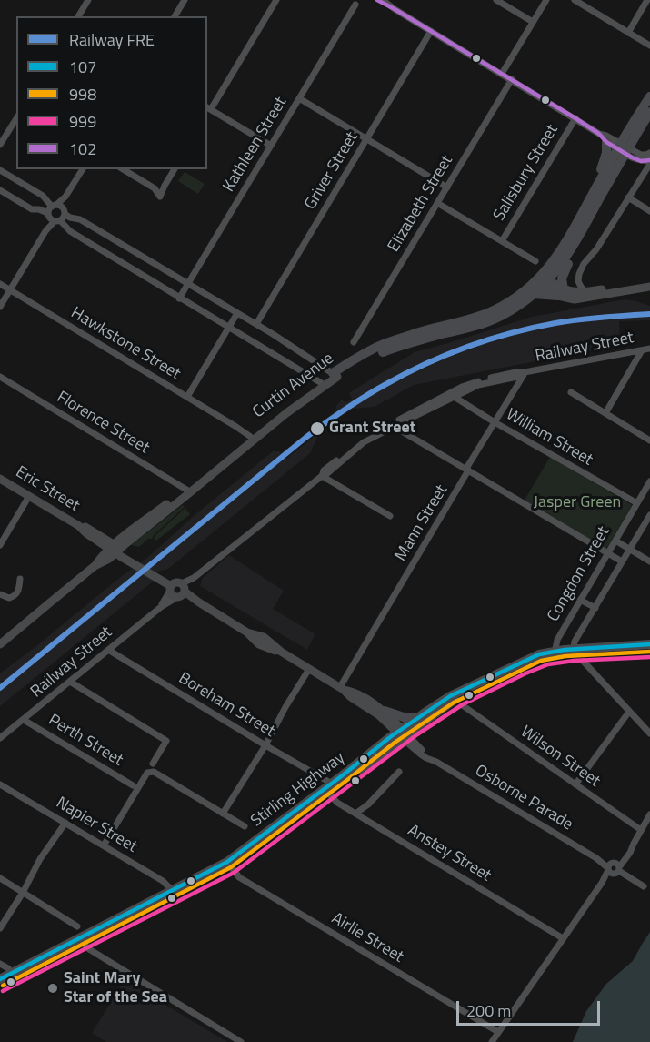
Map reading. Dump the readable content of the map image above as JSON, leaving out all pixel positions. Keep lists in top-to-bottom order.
{
  "streets": {
    "highway": ["Curtin Avenue", "Stirling Highway"],
    "main road": ["Eric Street"],
    "street": [
      "Kathleen Street",
      "Griver Street",
      "Salisbury Street",
      "Elizabeth Street",
      "Hawkstone Street",
      "Railway Street",
      "Florence Street",
      "William Street",
      "Mann Street",
      "Congdon Street",
      "Boreham Street",
      "Perth Street",
      "Wilson Street",
      "Osborne Parade",
      "Napier Street",
      "Anstey Street",
      "Airlie Street"
    ]
  },
  "crossings": [
    ["Hawkstone Street", "Curtin Avenue"],
    ["Railway Street", "William Street"],
    ["Railway Street", "Eric Street"],
    ["Railway Street", "Mann Street"],
    ["Railway Street", "Boreham Street"],
    ["Railway Street", "Perth Street"],
    ["Curtin Avenue", "Florence Street"],
    ["Curtin Avenue", "Eric Street"],
    ["William Street", "Mann Street"],
    ["William Street", "Congdon Street"],
    ["Eric Street", "Mann Street"],
    ["Eric Street", "Stirling Highway"],
    ["Eric Street", "Osborne Parade"],
    ["Congdon Street", "Stirling Highway"],
    ["Boreham Street", "Stirling Highway"],
    ["Boreham Street", "Anstey Street"],
    ["Stirling Highway", "Osborne Parade"],
    ["Stirling Highway", "Napier Street"],
    ["Stirling Highway", "Anstey Street"],
    ["Stirling Highway", "Airlie Street"]
  ],
  "parks": ["Jasper Green"],
  "places": ["Grant Street", "Saint Mary Star of the Sea"],
  "lines": [
    "transit line 102",
    "rail line FRE",
    "transit line 107",
    "transit line 998",
    "transit line 999"
  ],
  "legend": [
    "Railway FRE",
    "107",
    "998",
    "999",
    "102"
  ],
  "scale_bar": "200 m"
}
